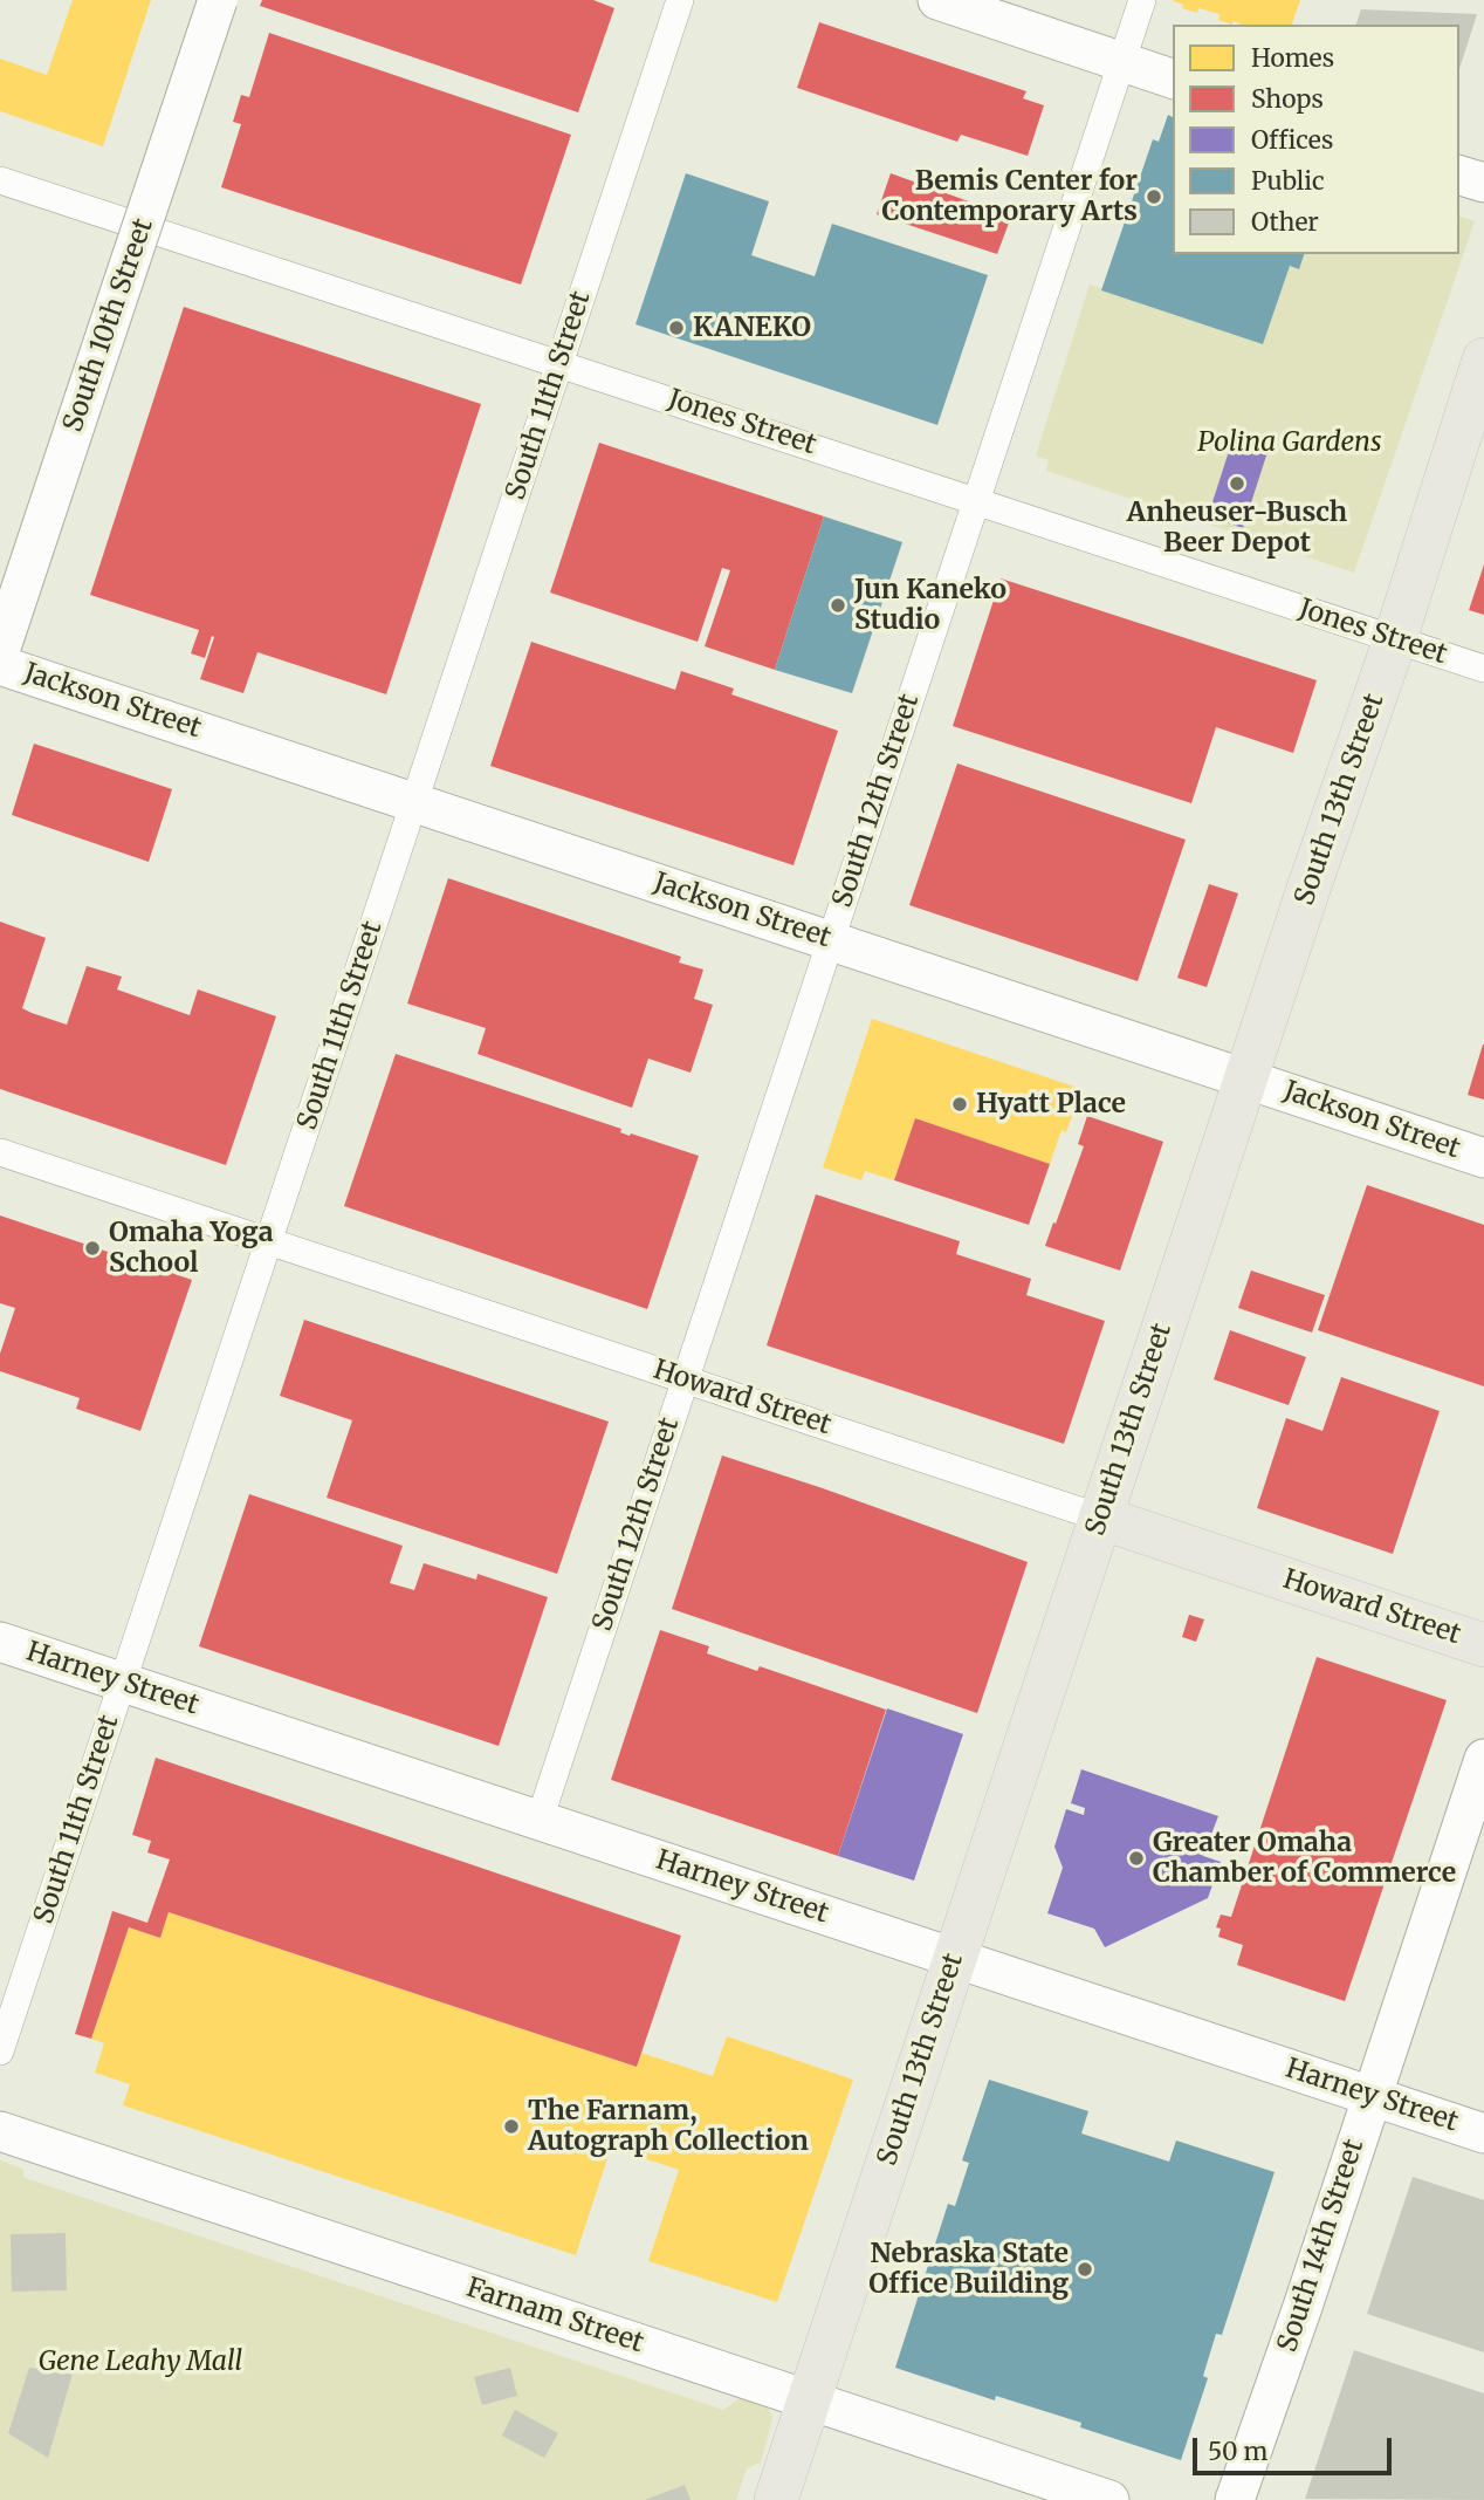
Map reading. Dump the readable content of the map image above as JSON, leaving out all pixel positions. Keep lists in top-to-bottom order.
{
  "streets": {
    "main road": [
      "South 10th Street",
      "Jackson Street",
      "South 13th Street",
      "Howard Street",
      "Harney Street",
      "South 14th Street",
      "Farnam Street"
    ],
    "street": ["South 11th Street", "Jones Street", "South 12th Street"]
  },
  "crossings": [
    ["South 11th Street", "Jones Street"],
    ["South 11th Street", "Jackson Street"],
    ["South 11th Street", "Howard Street"],
    ["South 11th Street", "Harney Street"],
    ["Jones Street", "South 13th Street"],
    ["Jones Street", "South 12th Street"],
    ["Jackson Street", "South 13th Street"],
    ["Jackson Street", "South 12th Street"],
    ["South 13th Street", "Howard Street"],
    ["South 13th Street", "Harney Street"],
    ["South 13th Street", "Farnam Street"],
    ["South 12th Street", "Howard Street"],
    ["South 12th Street", "Harney Street"],
    ["Harney Street", "South 14th Street"]
  ],
  "parks": ["Polina Gardens", "Gene Leahy Mall"],
  "places": [
    "Bemis Center for Contemporary Arts",
    "KANEKO",
    "Anheuser-Busch Beer Depot",
    "Jun Kaneko Studio",
    "Hyatt Place",
    "Omaha Yoga School",
    "Greater Omaha Chamber of Commerce",
    "The Farnam, Autograph Collection",
    "Nebraska State Office Building"
  ],
  "legend": [
    "Homes",
    "Shops",
    "Offices",
    "Public",
    "Other"
  ],
  "scale_bar": "50 m"
}
